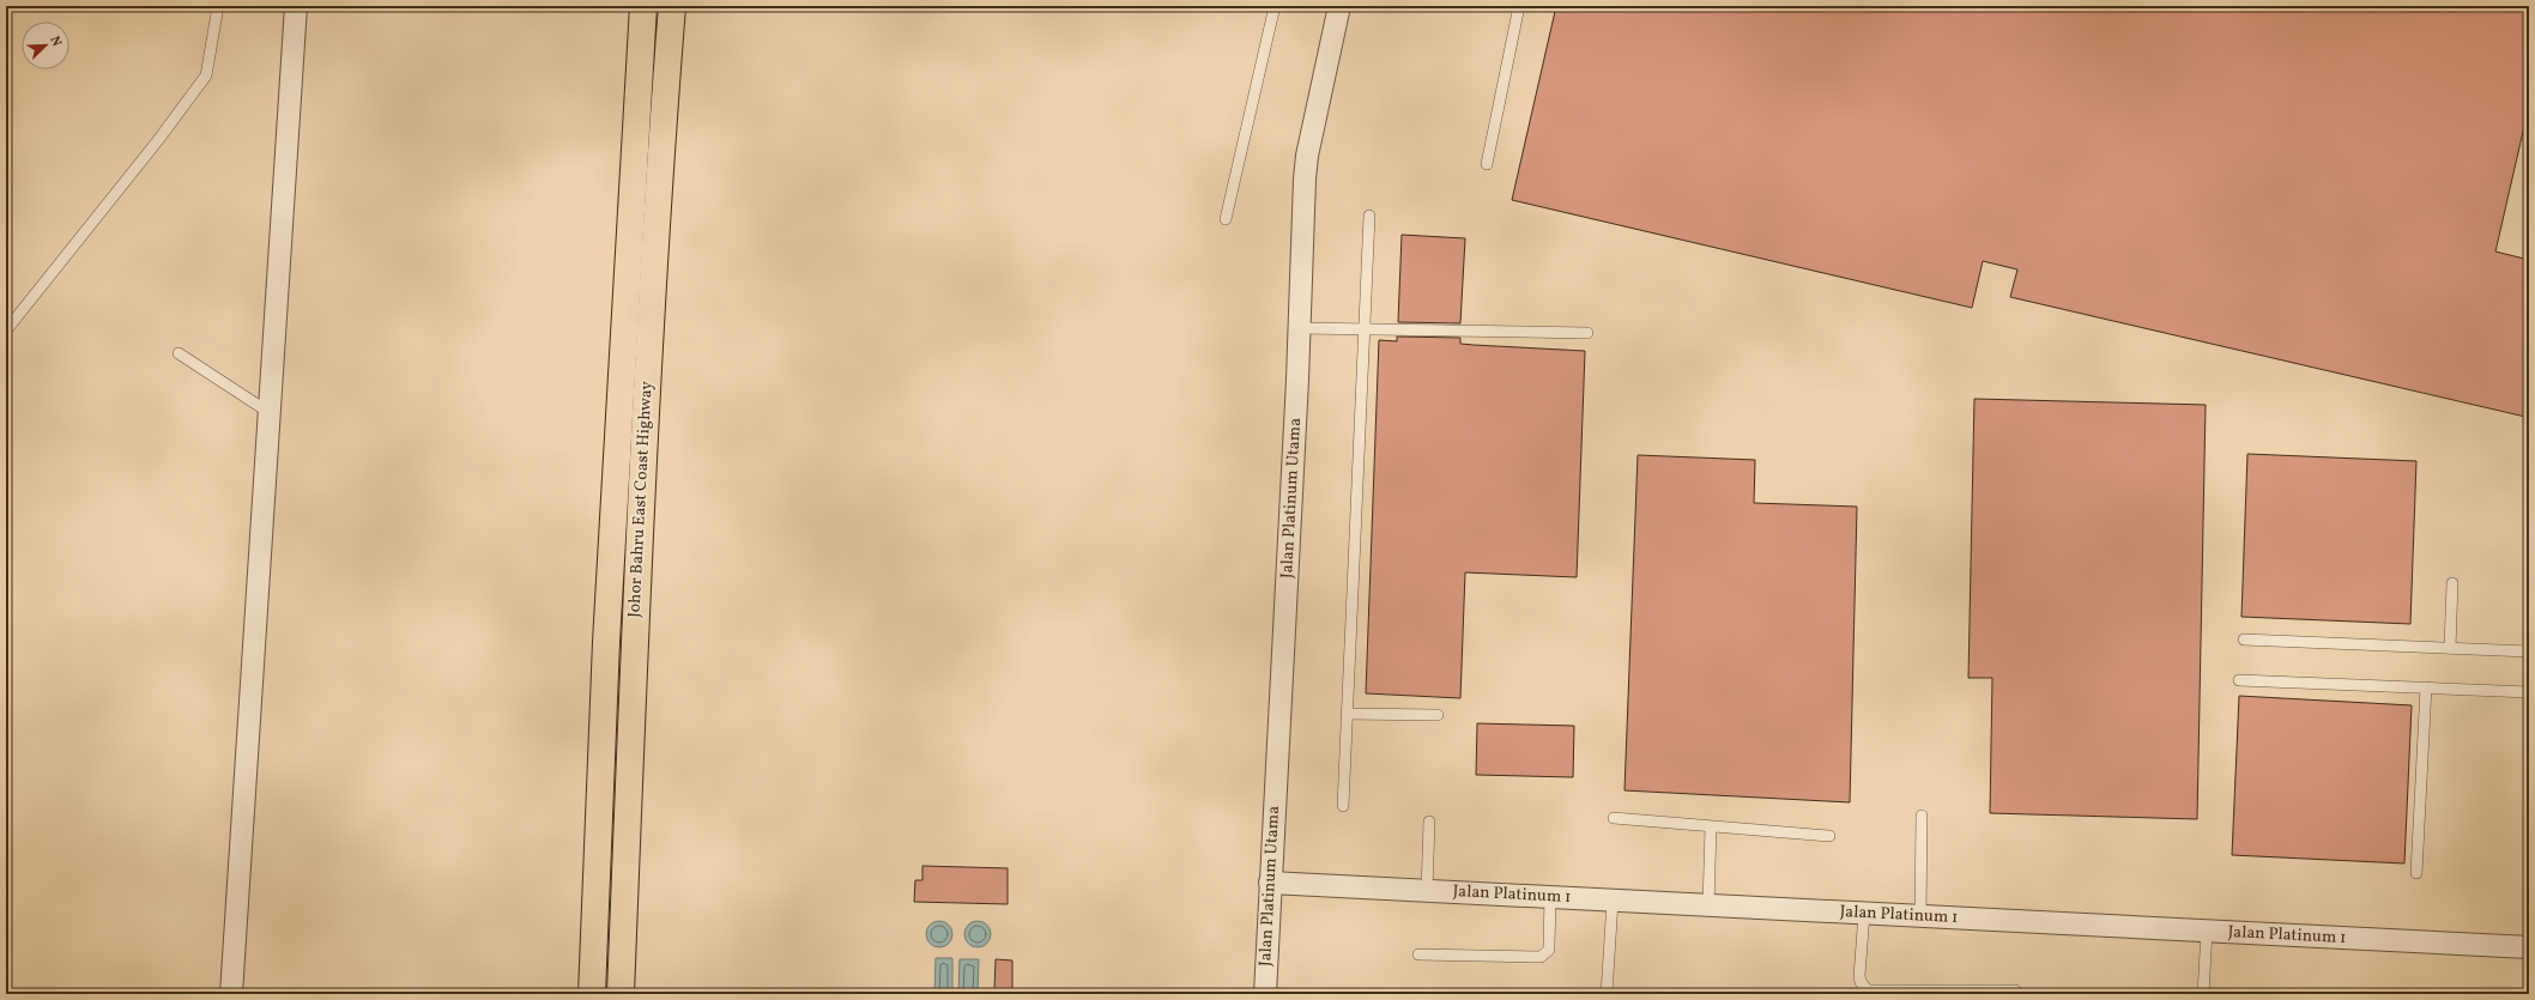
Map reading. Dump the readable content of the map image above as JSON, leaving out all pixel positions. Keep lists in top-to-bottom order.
{
  "streets": {
    "highway": ["Johor Bahru East Coast Highway"],
    "street": ["Jalan Platinum Utama", "Jalan Platinum 1"]
  },
  "crossings": [
    ["Jalan Platinum Utama", "Jalan Platinum 1"]
  ],
  "north": "top right"
}
